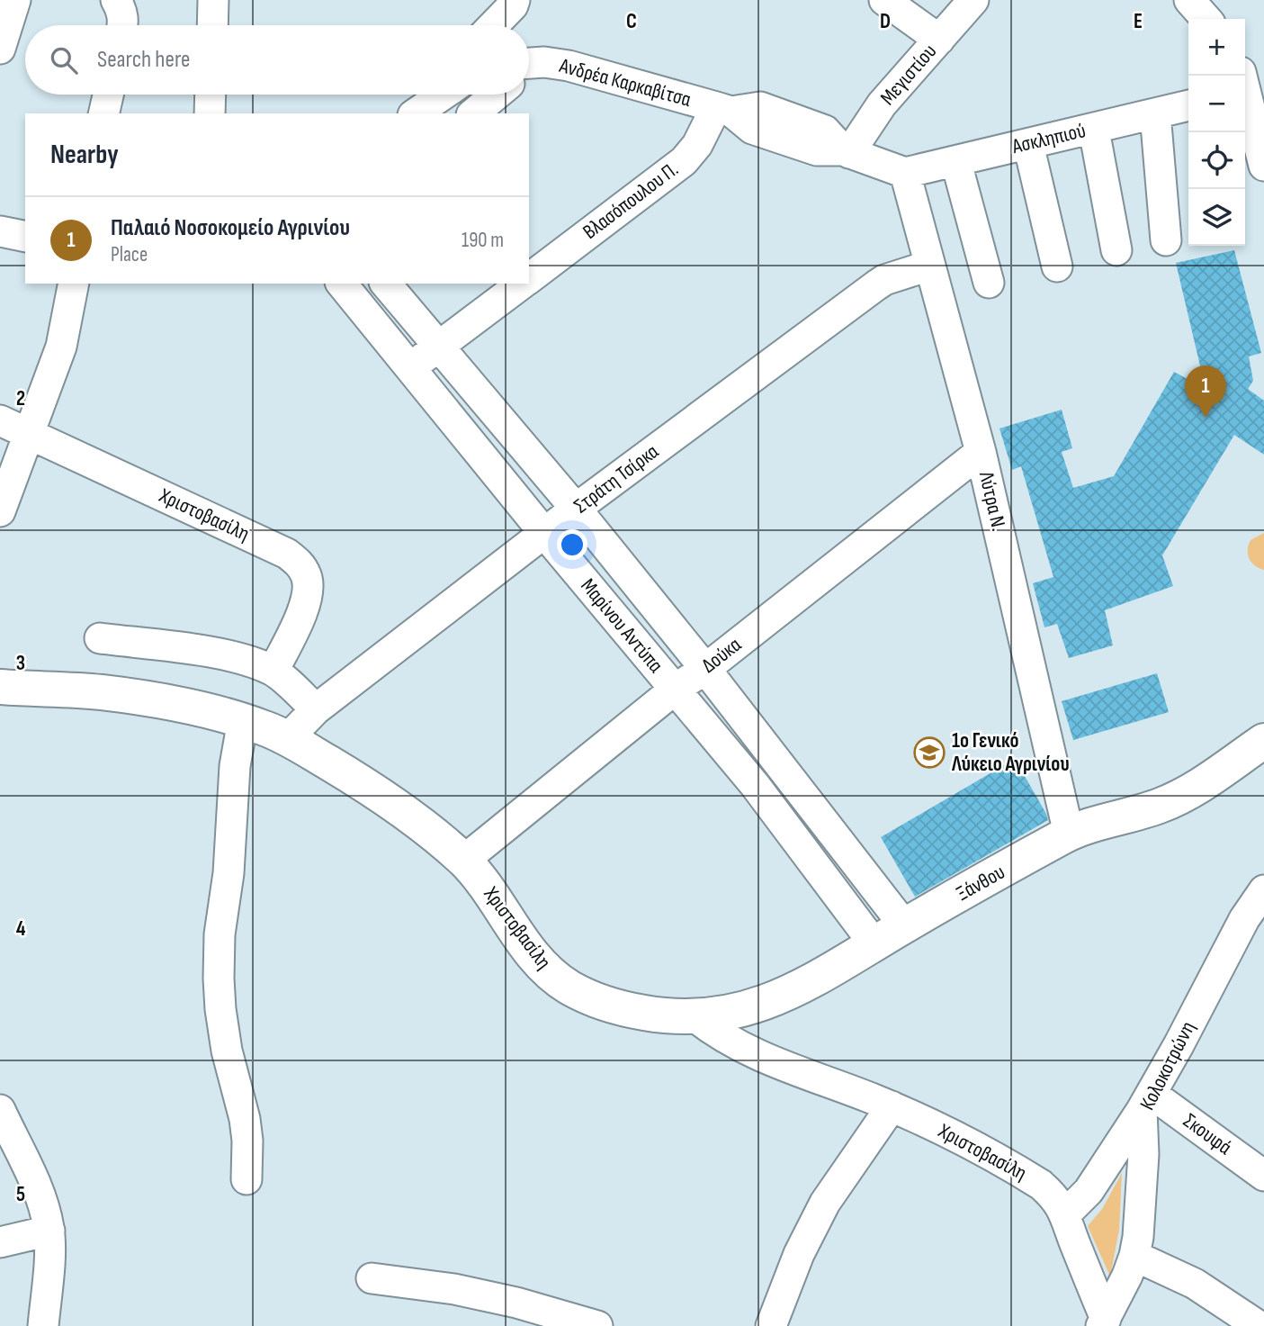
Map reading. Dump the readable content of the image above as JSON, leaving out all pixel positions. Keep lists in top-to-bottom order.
{
  "streets": {
    "main road": ["Χριστοβασίλη", "Ξάνθου"],
    "street": [
      "Μεγιστίου",
      "Ανδρέα Καρκαβίτσα",
      "Ασκληπιού",
      "Βλασόπουλου Π.",
      "Στράτη Τσίρκα",
      "Λύτρα Ν.",
      "Μαρίνου Αντύπα",
      "Δούκα",
      "Κολοκοτρώνη",
      "Σκουφά"
    ]
  },
  "crossings": [
    ["Μεγιστίου", "Ανδρέα Καρκαβίτσα"],
    ["Ανδρέα Καρκαβίτσα", "Ασκληπιού"],
    ["Ανδρέα Καρκαβίτσα", "Βλασόπουλου Π."],
    ["Ανδρέα Καρκαβίτσα", "Λύτρα Ν."],
    ["Ασκληπιού", "Λύτρα Ν."],
    ["Βλασόπουλου Π.", "Μαρίνου Αντύπα"],
    ["Στράτη Τσίρκα", "Λύτρα Ν."],
    ["Στράτη Τσίρκα", "Χριστοβασίλη"],
    ["Στράτη Τσίρκα", "Μαρίνου Αντύπα"],
    ["Λύτρα Ν.", "Δούκα"],
    ["Λύτρα Ν.", "Ξάνθου"],
    ["Χριστοβασίλη", "Δούκα"],
    ["Χριστοβασίλη", "Ξάνθου"],
    ["Χριστοβασίλη", "Κολοκοτρώνη"],
    ["Μαρίνου Αντύπα", "Δούκα"],
    ["Μαρίνου Αντύπα", "Ξάνθου"],
    ["Κολοκοτρώνη", "Σκουφά"]
  ],
  "places": {
    "school or university": ["1ο Γενικό Λύκειο Αγρινίου"]
  },
  "page": {
    "map_buttons": ["+", "−"],
    "search": "Search here",
    "heading": "Nearby",
    "list": [
      {
        "mark": "1",
        "name": "Παλαιό Νοσοκομείο Αγρινίου",
        "note": "Place",
        "value": "190 m"
      }
    ],
    "pins": "1"
  },
  "grid": {
    "columns": ["C", "D", "E"],
    "rows": [
      "2",
      "3",
      "4",
      "5"
    ]
  }
}
